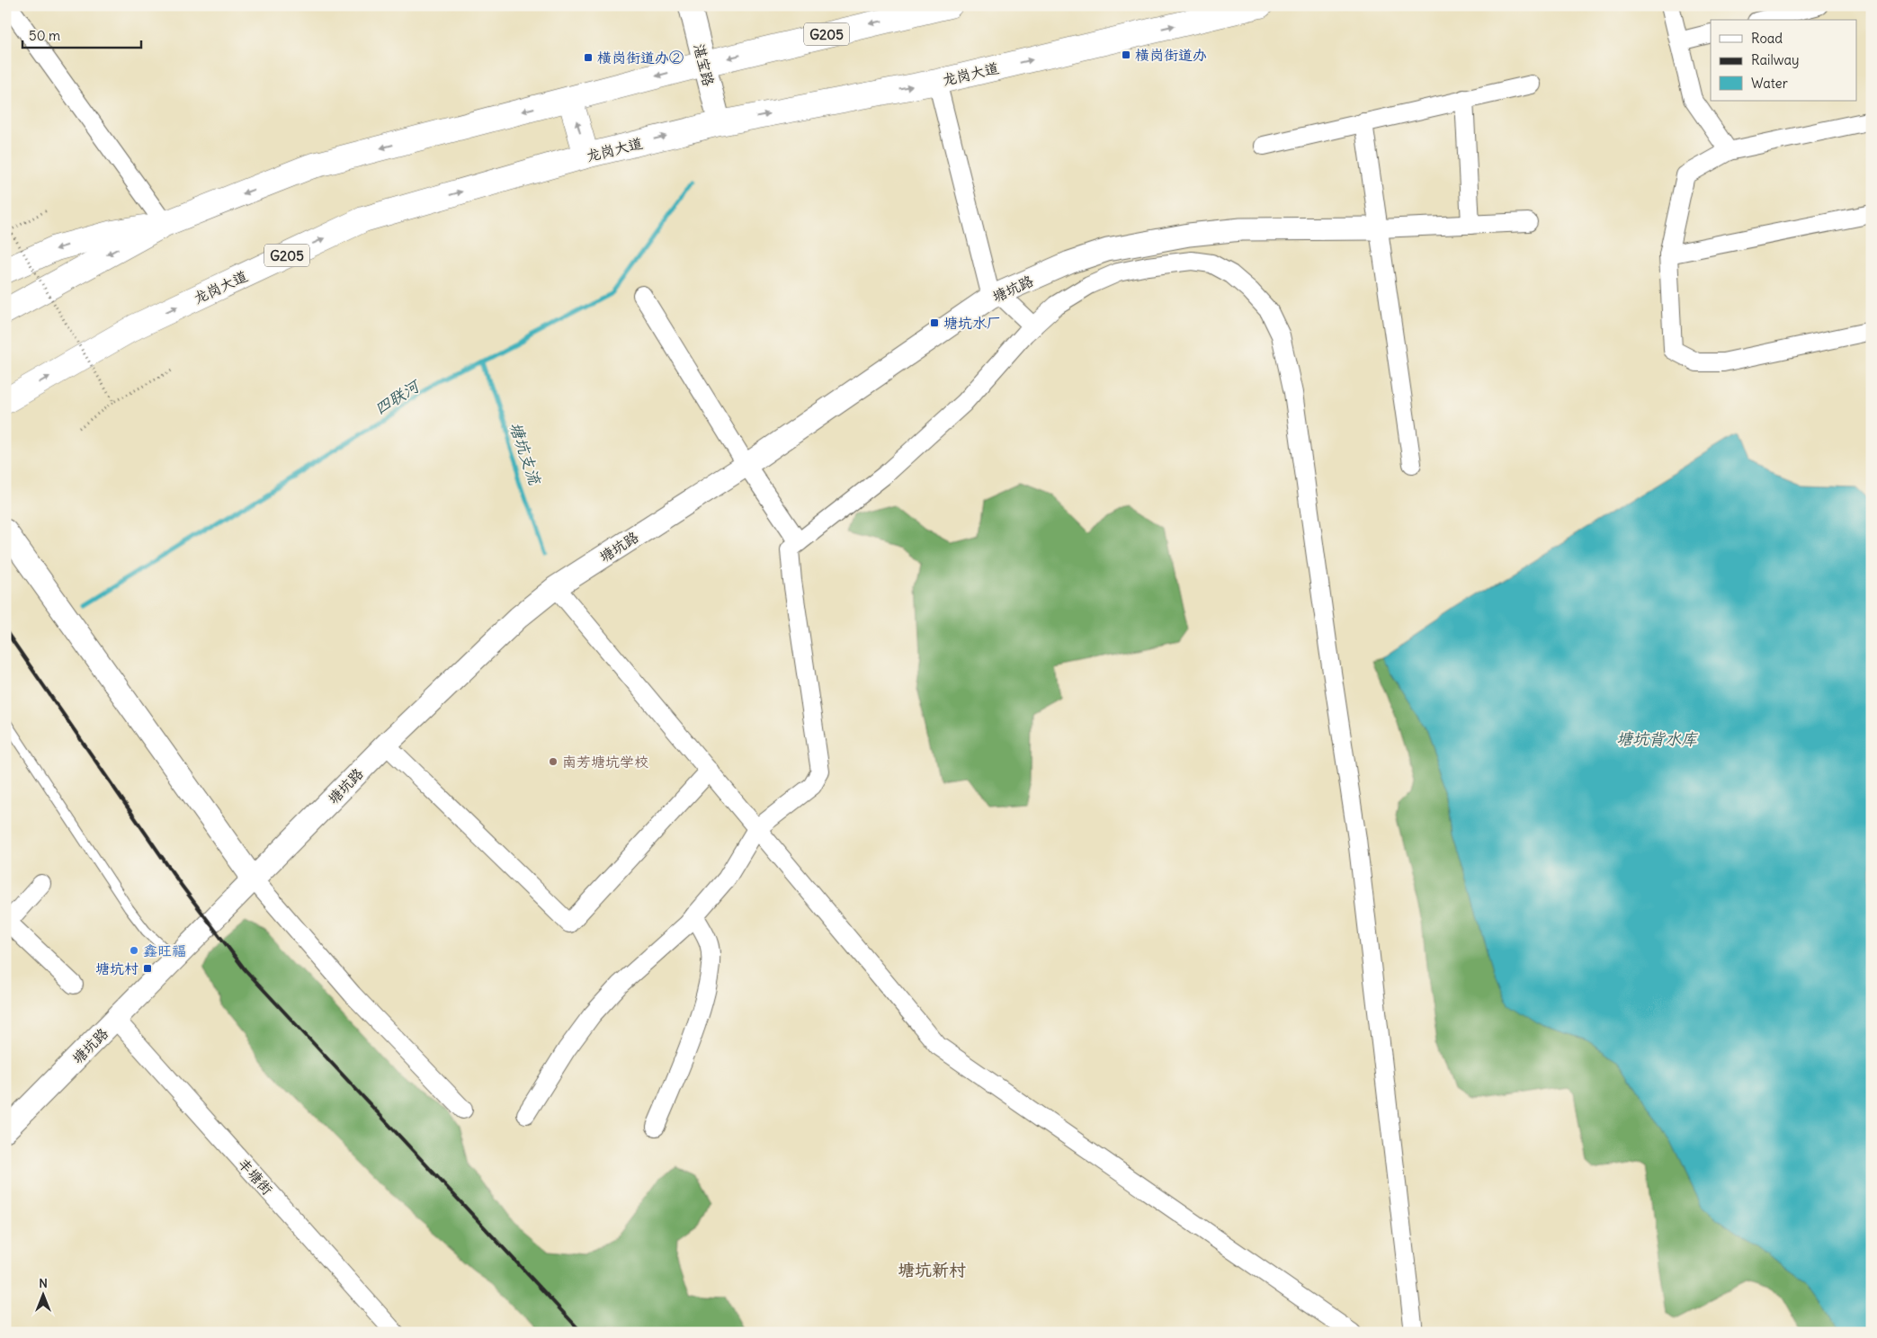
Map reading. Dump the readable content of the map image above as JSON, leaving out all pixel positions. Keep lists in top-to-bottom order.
{
  "streets": {
    "highway": ["G205", "龙岗大道"],
    "street": ["湛宝路", "塘坑路", "丰塘街"]
  },
  "crossings": [
    ["G205", "湛宝路"],
    ["湛宝路", "龙岗大道"],
    ["塘坑路", "丰塘街"]
  ],
  "districts": ["塘坑新村"],
  "water": ["四联河", "塘坑支流", "塘坑背水库"],
  "places": {
    "transit": [
      "横岗街道办",
      "横岗街道办②",
      "塘坑水厂",
      "塘坑村"
    ],
    "other": ["南芳塘坑学校", "鑫旺福"]
  },
  "legend": ["Road", "Railway", "Water"],
  "scale_bar": "50 m",
  "north": "top"
}
